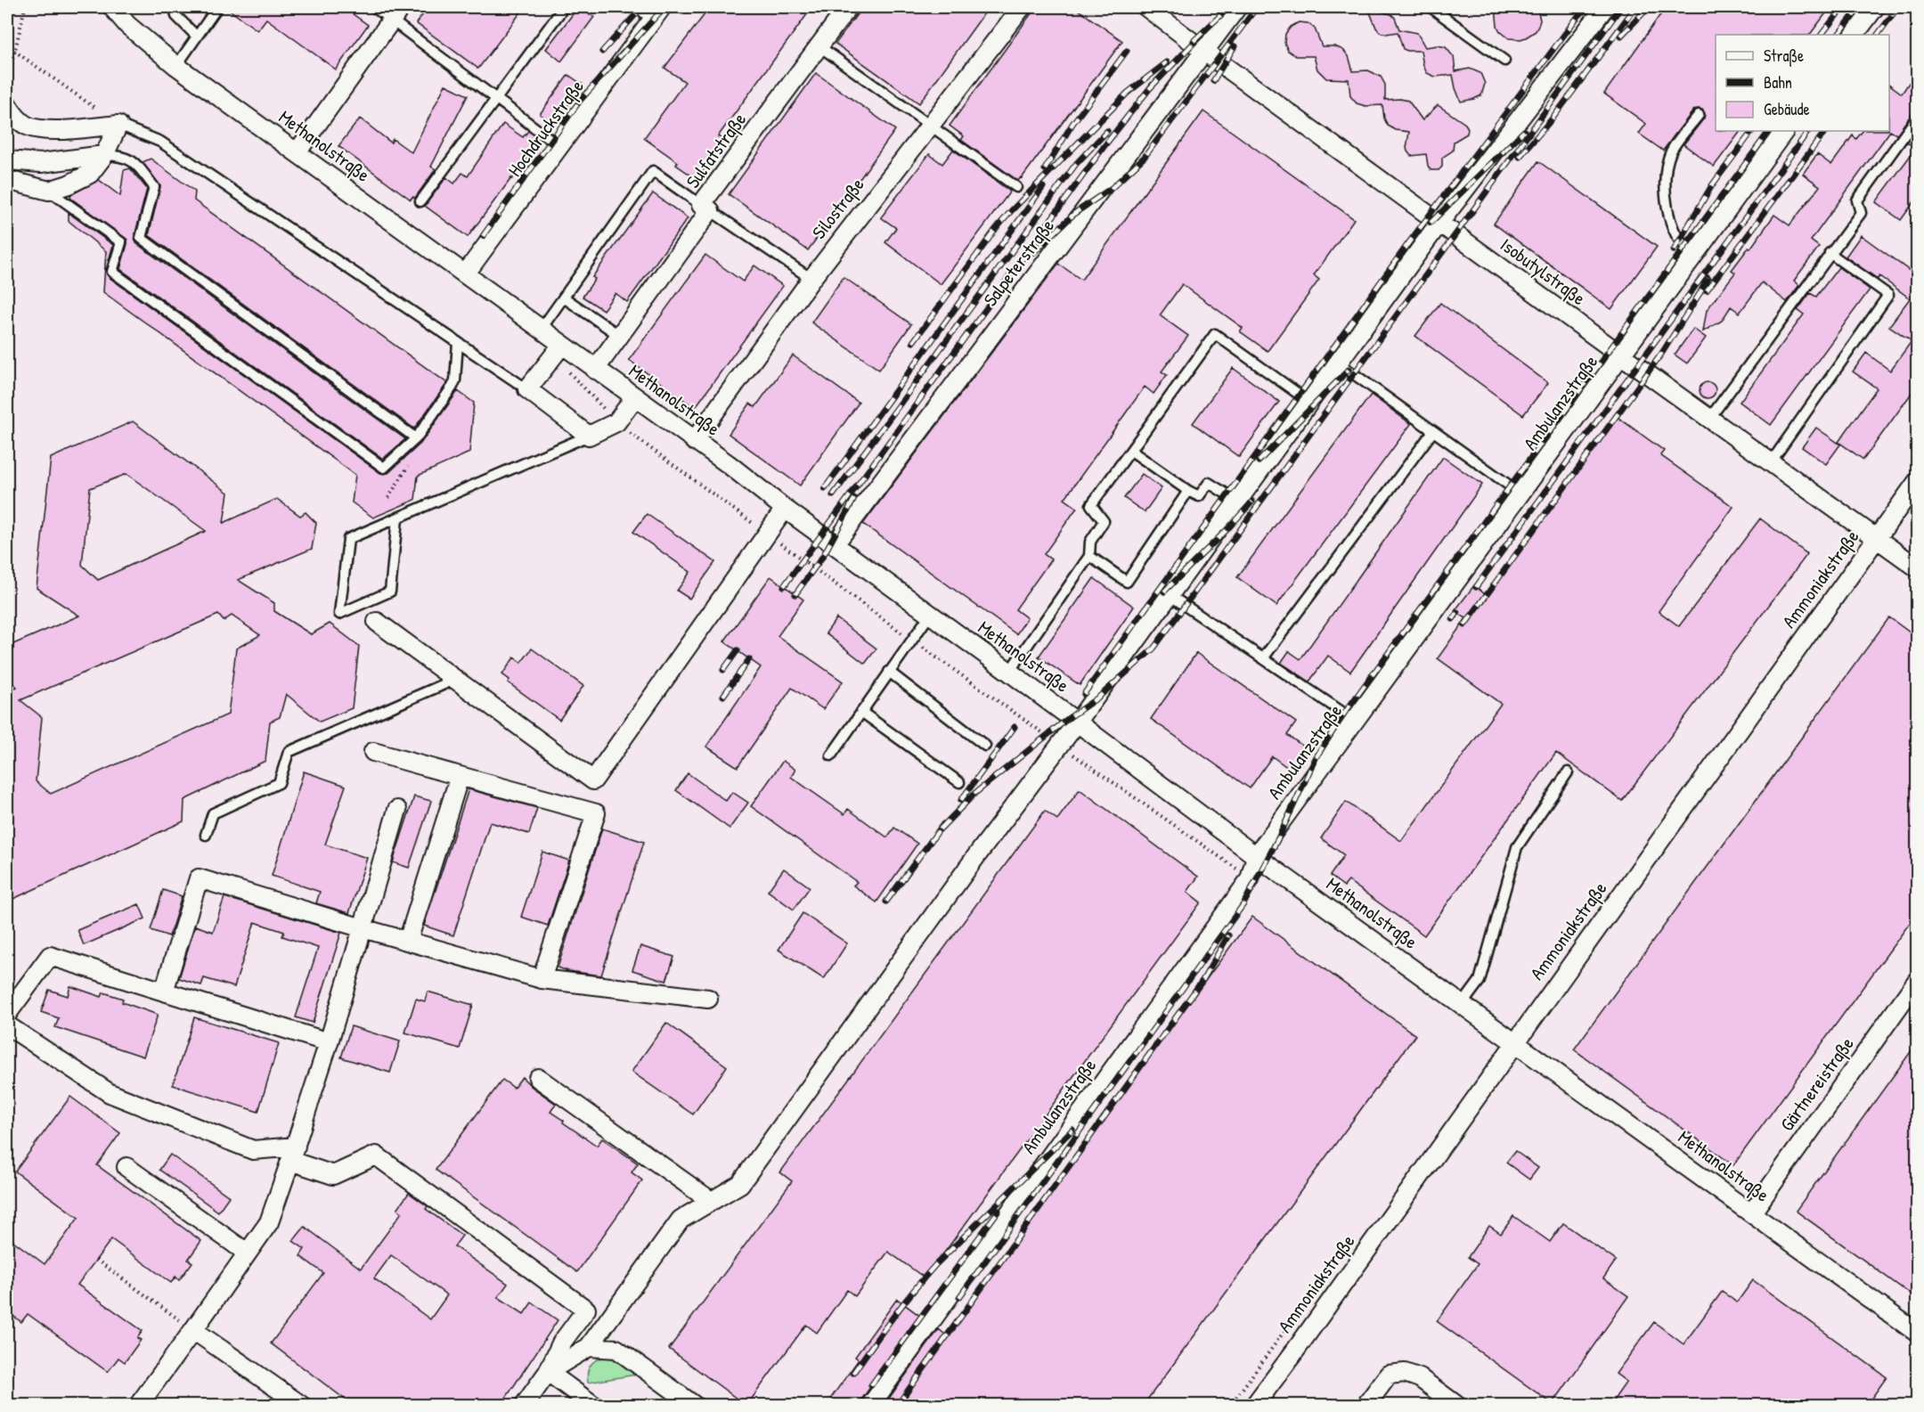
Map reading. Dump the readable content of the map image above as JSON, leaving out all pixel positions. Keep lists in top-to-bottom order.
{
  "streets": {
    "street": [
      "Hochdruckstraße",
      "Methanolstraße",
      "Sulfatstraße",
      "Silostraße",
      "Salpeterstraße",
      "Isobutylstraße",
      "Ambulanzstraße",
      "Ammoniakstraße",
      "Gärtnereistraße"
    ]
  },
  "crossings": [
    ["Hochdruckstraße", "Methanolstraße"],
    ["Methanolstraße", "Sulfatstraße"],
    ["Methanolstraße", "Silostraße"],
    ["Methanolstraße", "Salpeterstraße"],
    ["Methanolstraße", "Ambulanzstraße"],
    ["Methanolstraße", "Ammoniakstraße"],
    ["Methanolstraße", "Gärtnereistraße"],
    ["Salpeterstraße", "Isobutylstraße"],
    ["Isobutylstraße", "Ambulanzstraße"],
    ["Isobutylstraße", "Ammoniakstraße"]
  ],
  "legend": ["Straße", "Bahn", "Gebäude"]
}
